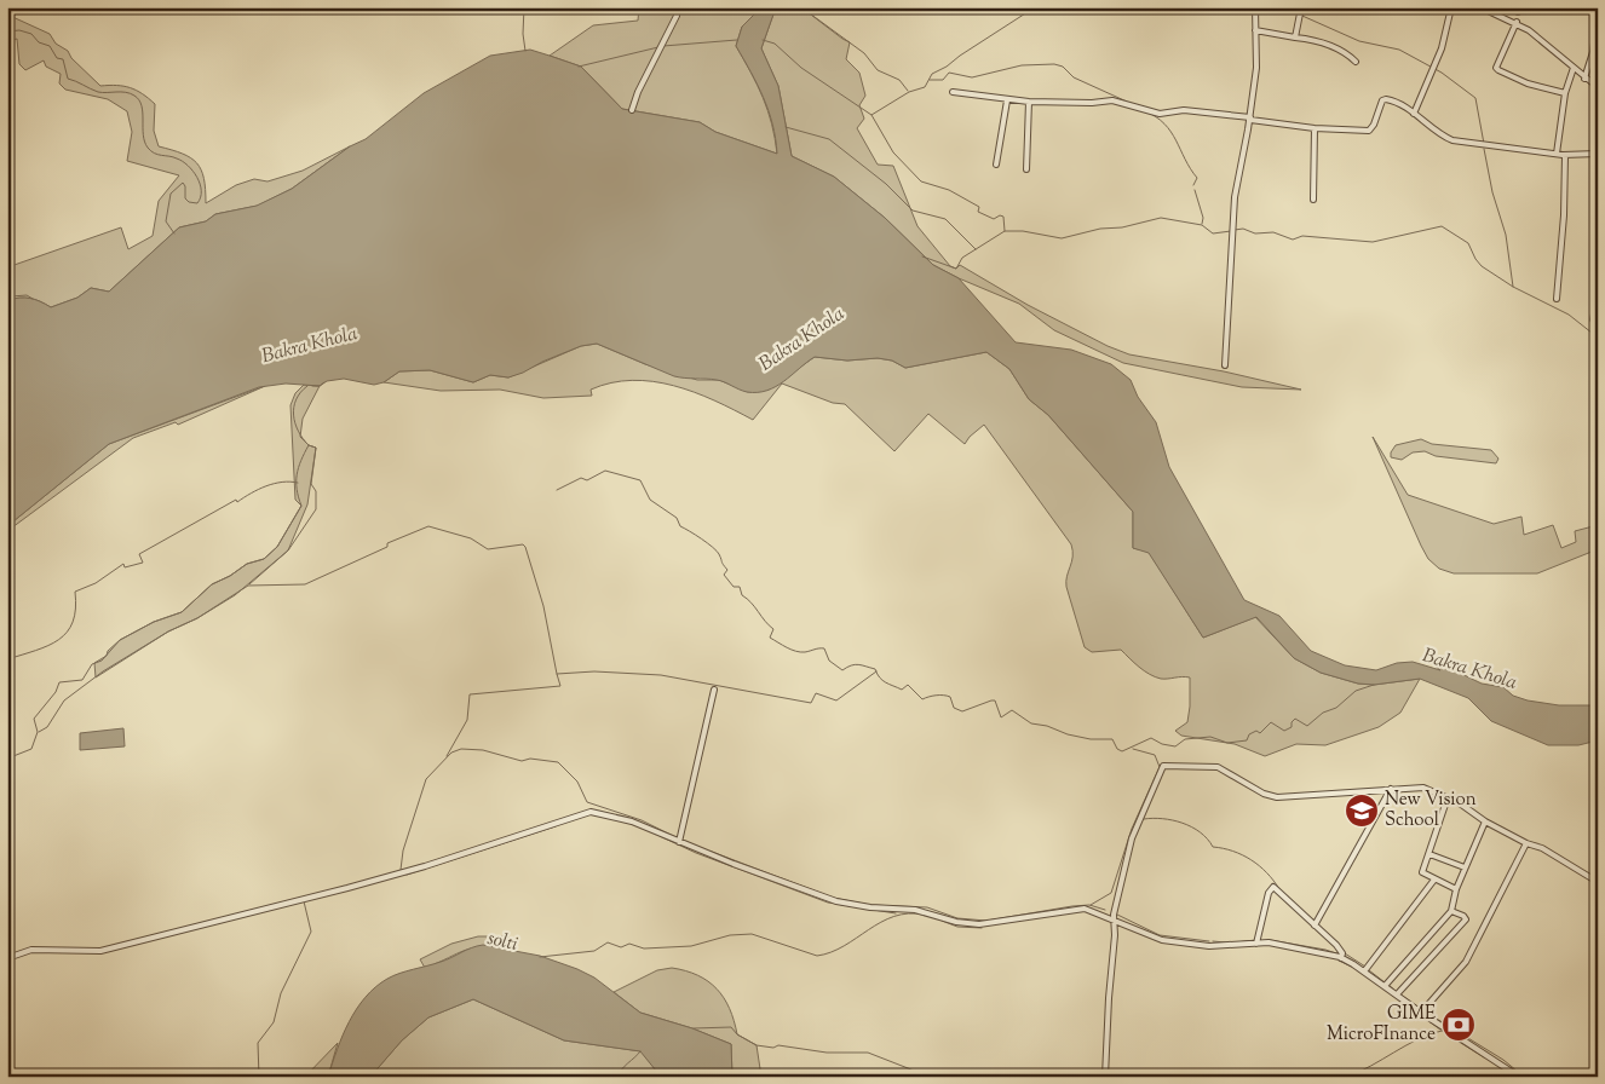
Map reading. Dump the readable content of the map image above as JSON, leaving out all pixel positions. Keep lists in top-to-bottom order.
{
  "water": ["Bakra Khola", "solti"],
  "places": {
    "school or university": ["New Vision School"],
    "bank": ["GIME MicroFInance"]
  }
}
